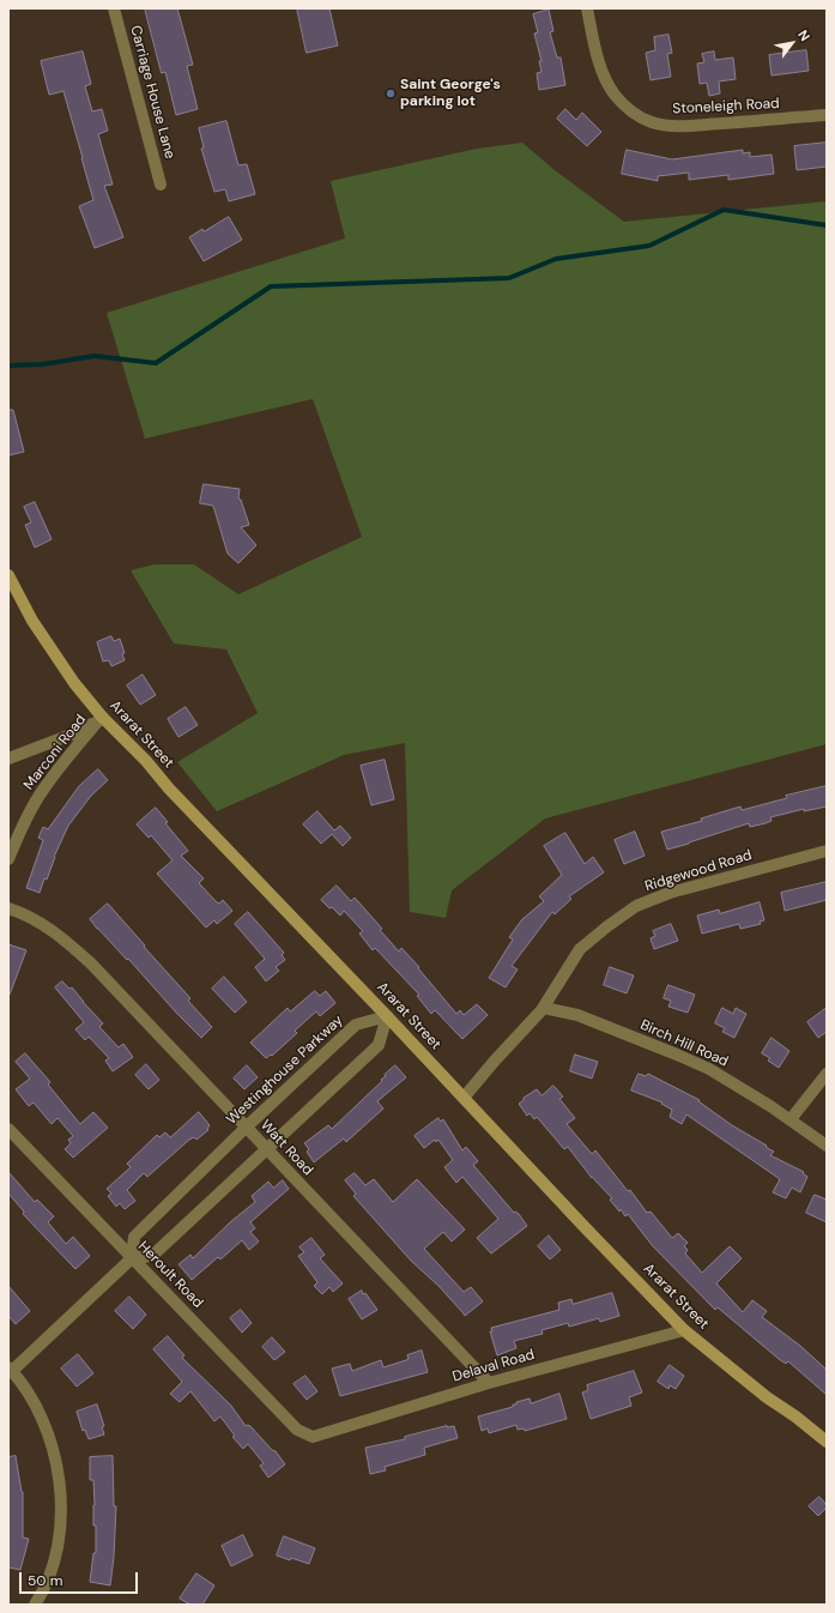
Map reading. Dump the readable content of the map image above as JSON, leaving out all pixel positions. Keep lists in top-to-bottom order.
{
  "streets": {
    "main road": ["Ararat Street"],
    "street": [
      "Carriage House Lane",
      "Stoneleigh Road",
      "Marconi Road",
      "Ridgewood Road",
      "Birch Hill Road",
      "Westinghouse Parkway",
      "Watt Road",
      "Heroult Road",
      "Delaval Road"
    ]
  },
  "crossings": [
    ["Ararat Street", "Marconi Road"],
    ["Ararat Street", "Ridgewood Road"],
    ["Ararat Street", "Westinghouse Parkway"],
    ["Ararat Street", "Delaval Road"],
    ["Ridgewood Road", "Birch Hill Road"],
    ["Westinghouse Parkway", "Watt Road"],
    ["Westinghouse Parkway", "Heroult Road"],
    ["Watt Road", "Delaval Road"],
    ["Heroult Road", "Delaval Road"]
  ],
  "places": ["Saint George's parking lot"],
  "scale_bar": "50 m",
  "north": "top right"
}
